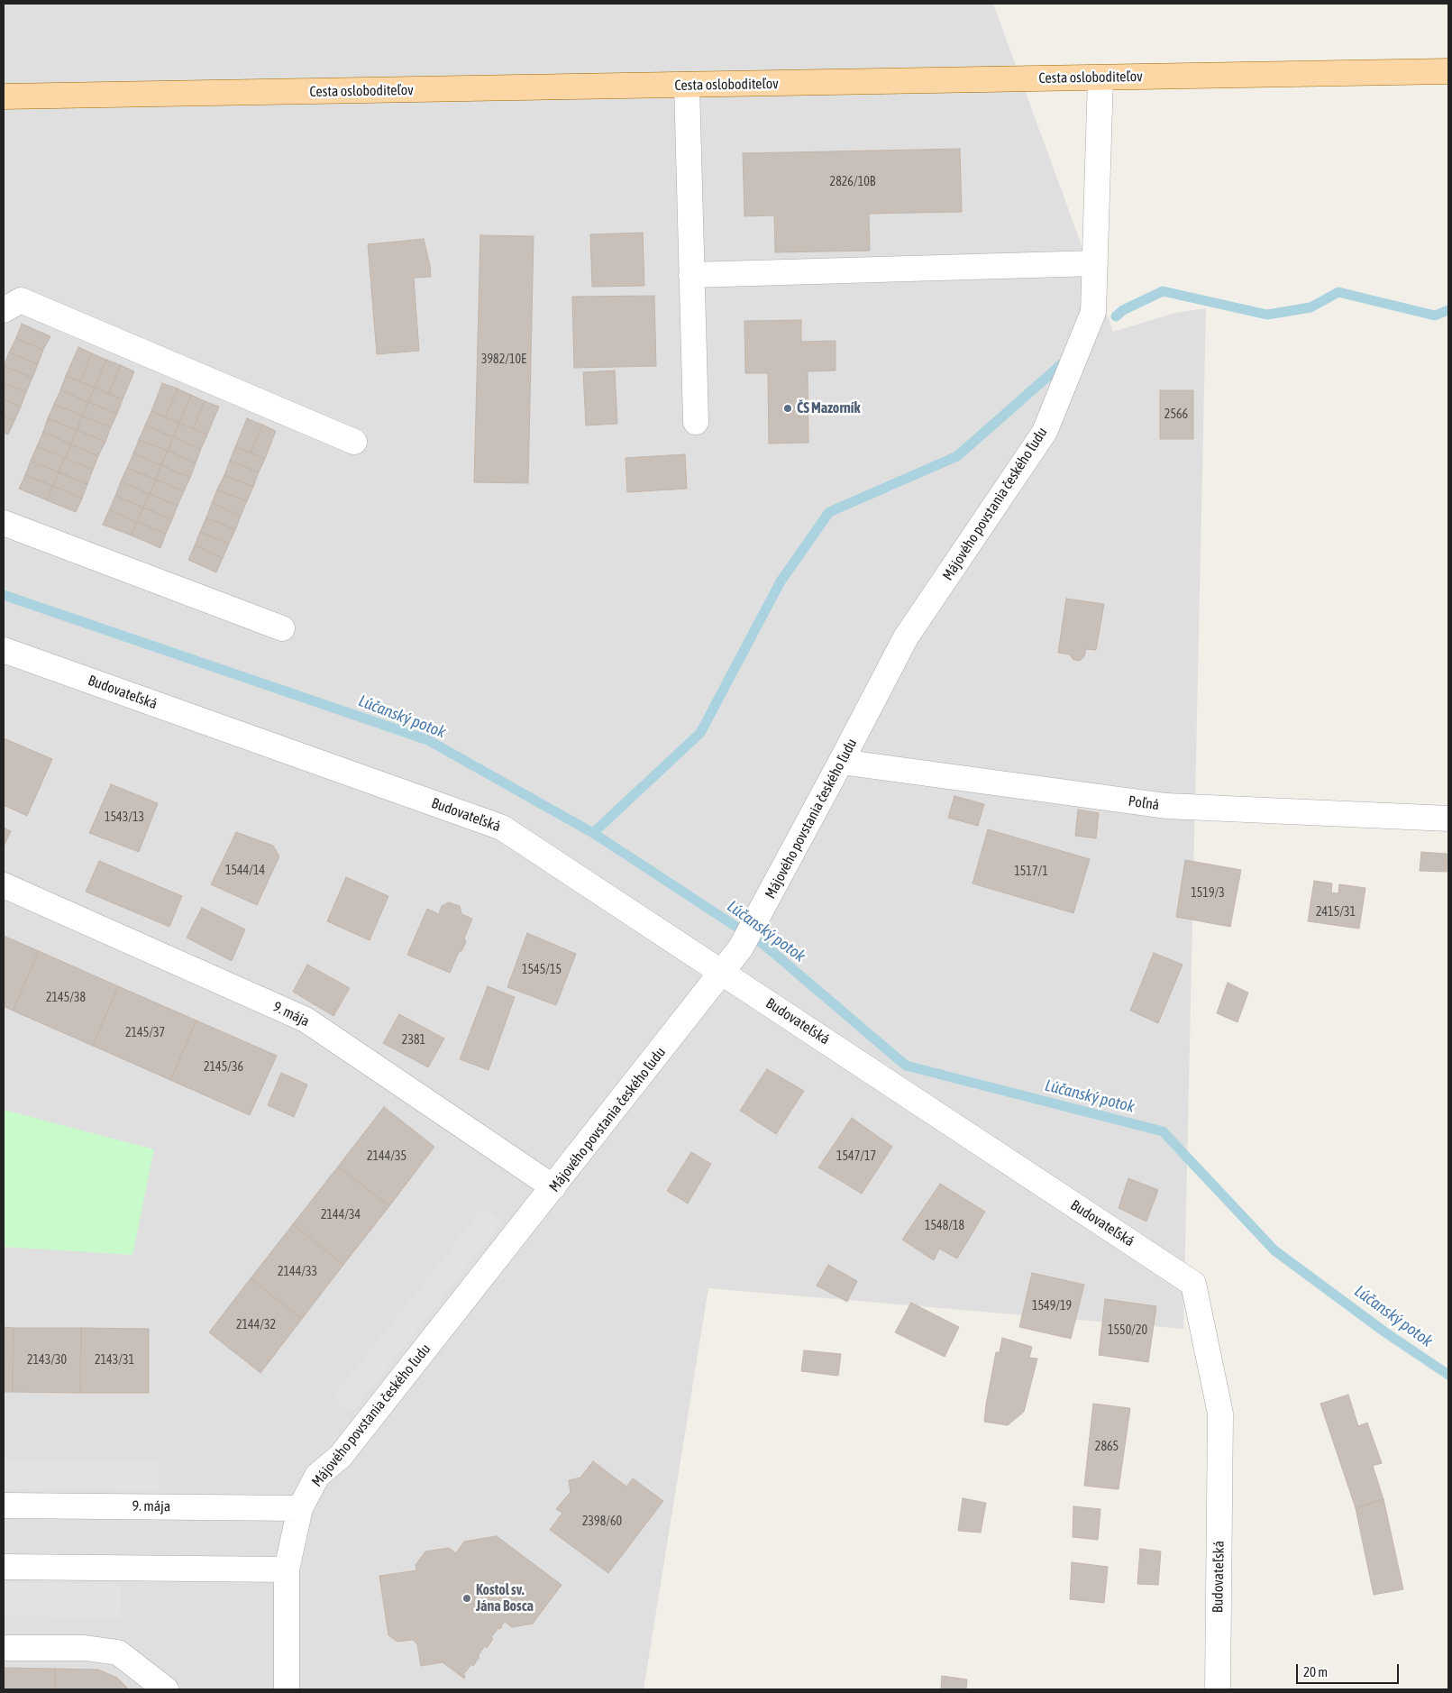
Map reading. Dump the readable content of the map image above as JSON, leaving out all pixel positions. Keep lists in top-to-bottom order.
{
  "streets": {
    "main road": ["Cesta osloboditeľov"],
    "street": [
      "Májového povstania českého ľudu",
      "Budovateľská",
      "Poľná",
      "9. mája"
    ]
  },
  "crossings": [
    ["Cesta osloboditeľov", "Májového povstania českého ľudu"],
    ["Májového povstania českého ľudu", "Budovateľská"],
    ["Májového povstania českého ľudu", "Poľná"],
    ["Májového povstania českého ľudu", "9. mája"]
  ],
  "water": ["Lúčanský potok"],
  "places": ["ČS Mazorník", "Kostol sv. Jána Bosca"],
  "house_numbers": [
    "2826/10B",
    "3982/10E",
    "2566",
    "1543/13",
    "1544/14",
    "1517/1",
    "1519/3",
    "2415/31",
    "1545/15",
    "2145/38",
    "2145/37",
    "2381",
    "2145/36",
    "2144/35",
    "1547/17",
    "2144/34",
    "1548/18",
    "2144/33",
    "1549/19",
    "2144/32",
    "1550/20",
    "2143/30",
    "2143/31",
    "2865",
    "2398/60"
  ],
  "scale_bar": "20 m"
}
